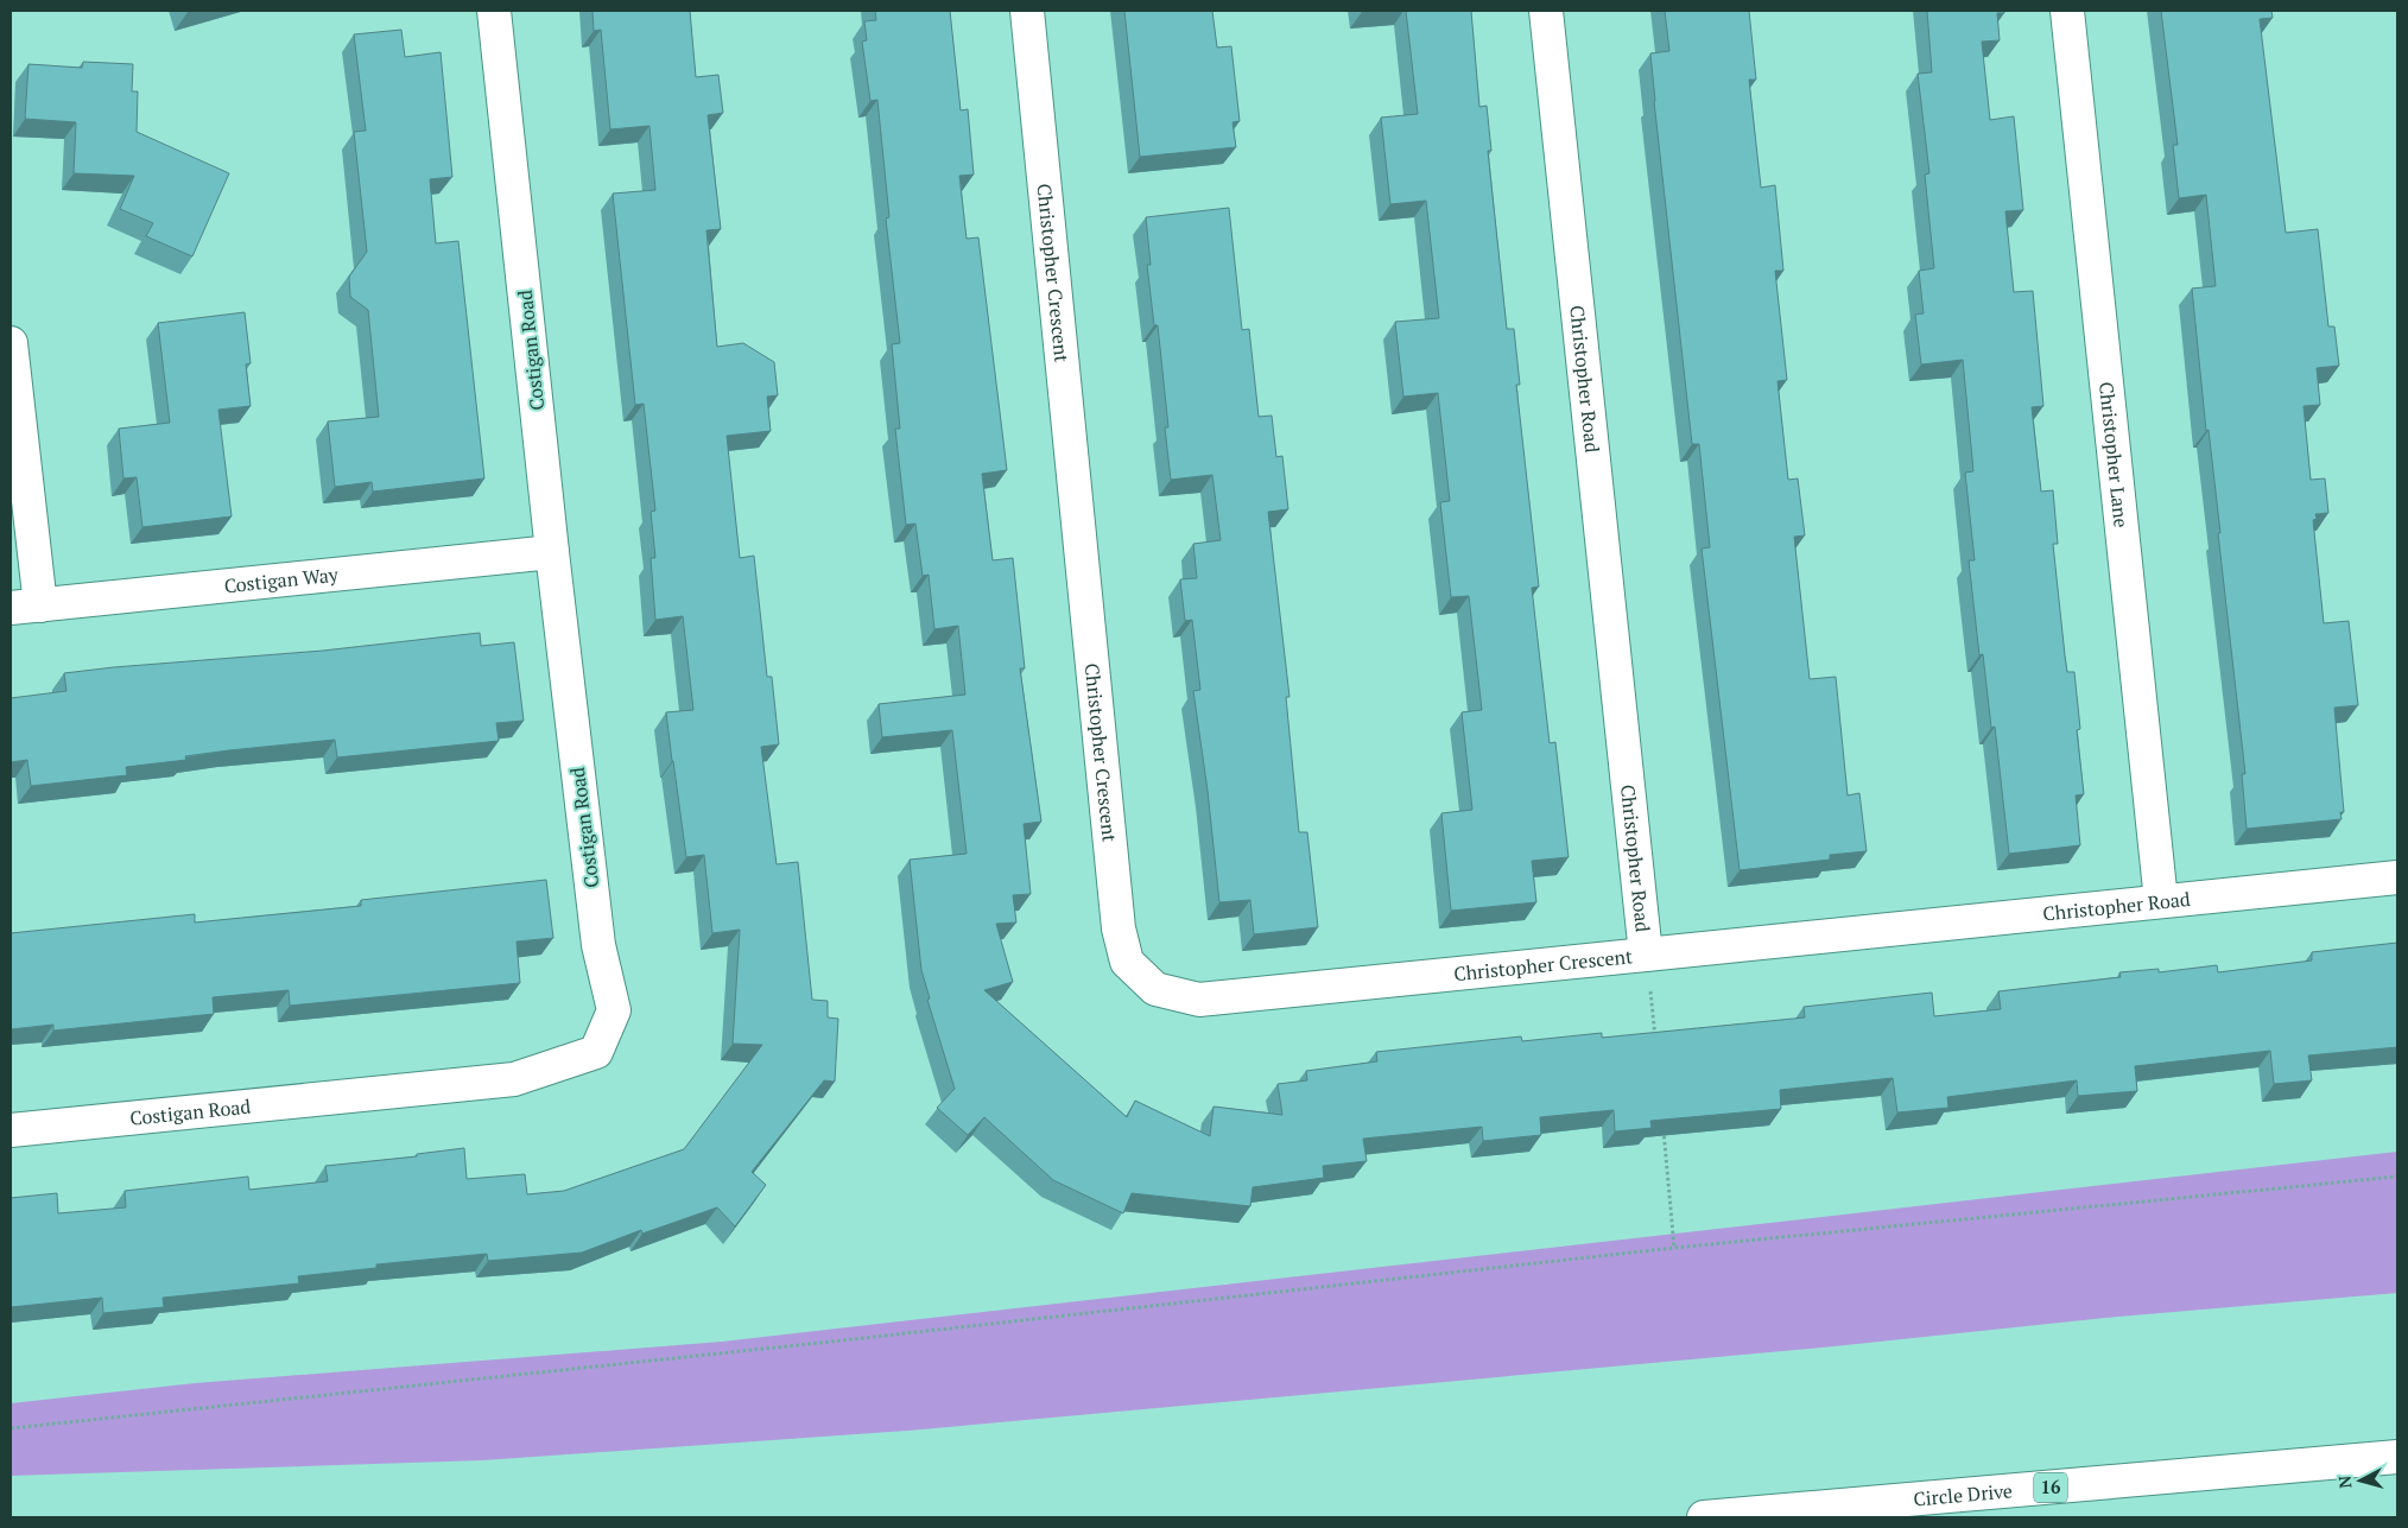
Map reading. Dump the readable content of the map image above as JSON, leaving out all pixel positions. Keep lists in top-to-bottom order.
{
  "streets": {
    "main road": [
      "Christopher Crescent",
      "Costigan Road",
      "Christopher Road",
      "Christopher Lane",
      "Costigan Way",
      "16",
      "Circle Drive"
    ]
  },
  "crossings": [
    ["Christopher Crescent", "Christopher Road"],
    ["Costigan Road", "Costigan Way"],
    ["Christopher Road", "Christopher Lane"]
  ],
  "north": "left"
}
